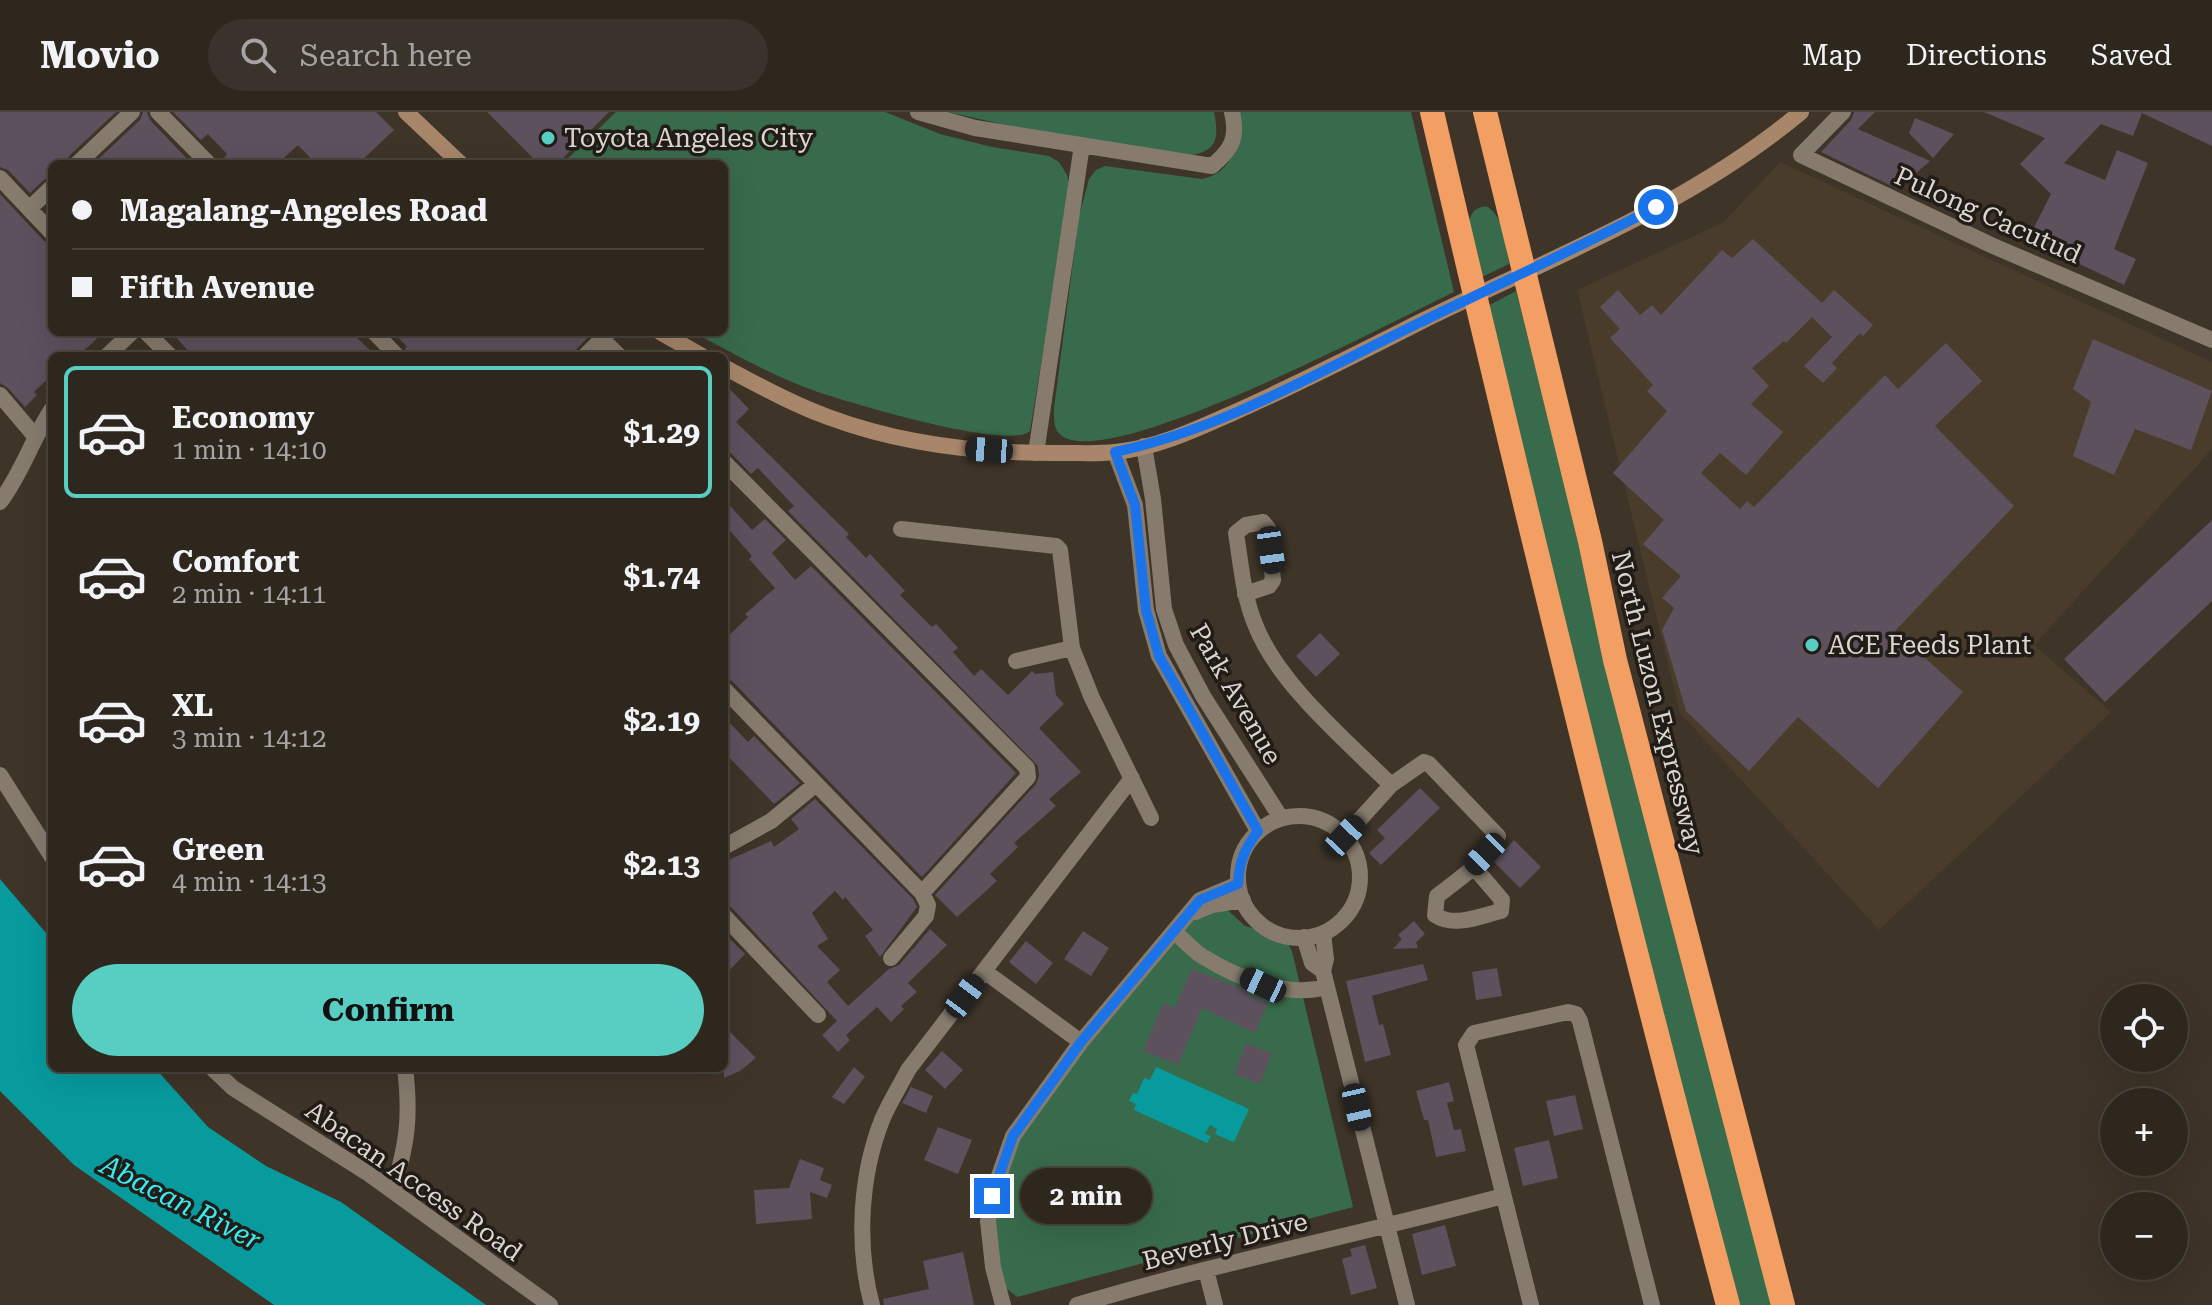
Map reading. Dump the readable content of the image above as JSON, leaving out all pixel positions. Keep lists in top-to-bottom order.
{
  "streets": {
    "highway": ["North Luzon Expressway"],
    "street": [
      "Pulong Cacutud",
      "Park Avenue",
      "Abacan Access Road",
      "Beverly Drive"
    ]
  },
  "water": ["Abacan River"],
  "places": ["Toyota Angeles City", "ACE Feeds Plant"],
  "page": {
    "header": "Movio",
    "search": "Search here",
    "nav": ["Map", "Directions", "Saved"],
    "banner": ["Magalang-Angeles Road", "Fifth Avenue"],
    "list": [
      {
        "name": "Economy",
        "note": "1 min · 14:10",
        "value": "$1.29"
      },
      {
        "name": "Comfort",
        "note": "2 min · 14:11",
        "value": "$1.74"
      },
      {
        "name": "XL",
        "note": "3 min · 14:12",
        "value": "$2.19"
      },
      {
        "name": "Green",
        "note": "4 min · 14:13",
        "value": "$2.13"
      }
    ],
    "buttons": "Confirm",
    "map_buttons": ["+", "−"],
    "bubble": "2 min"
  }
}
